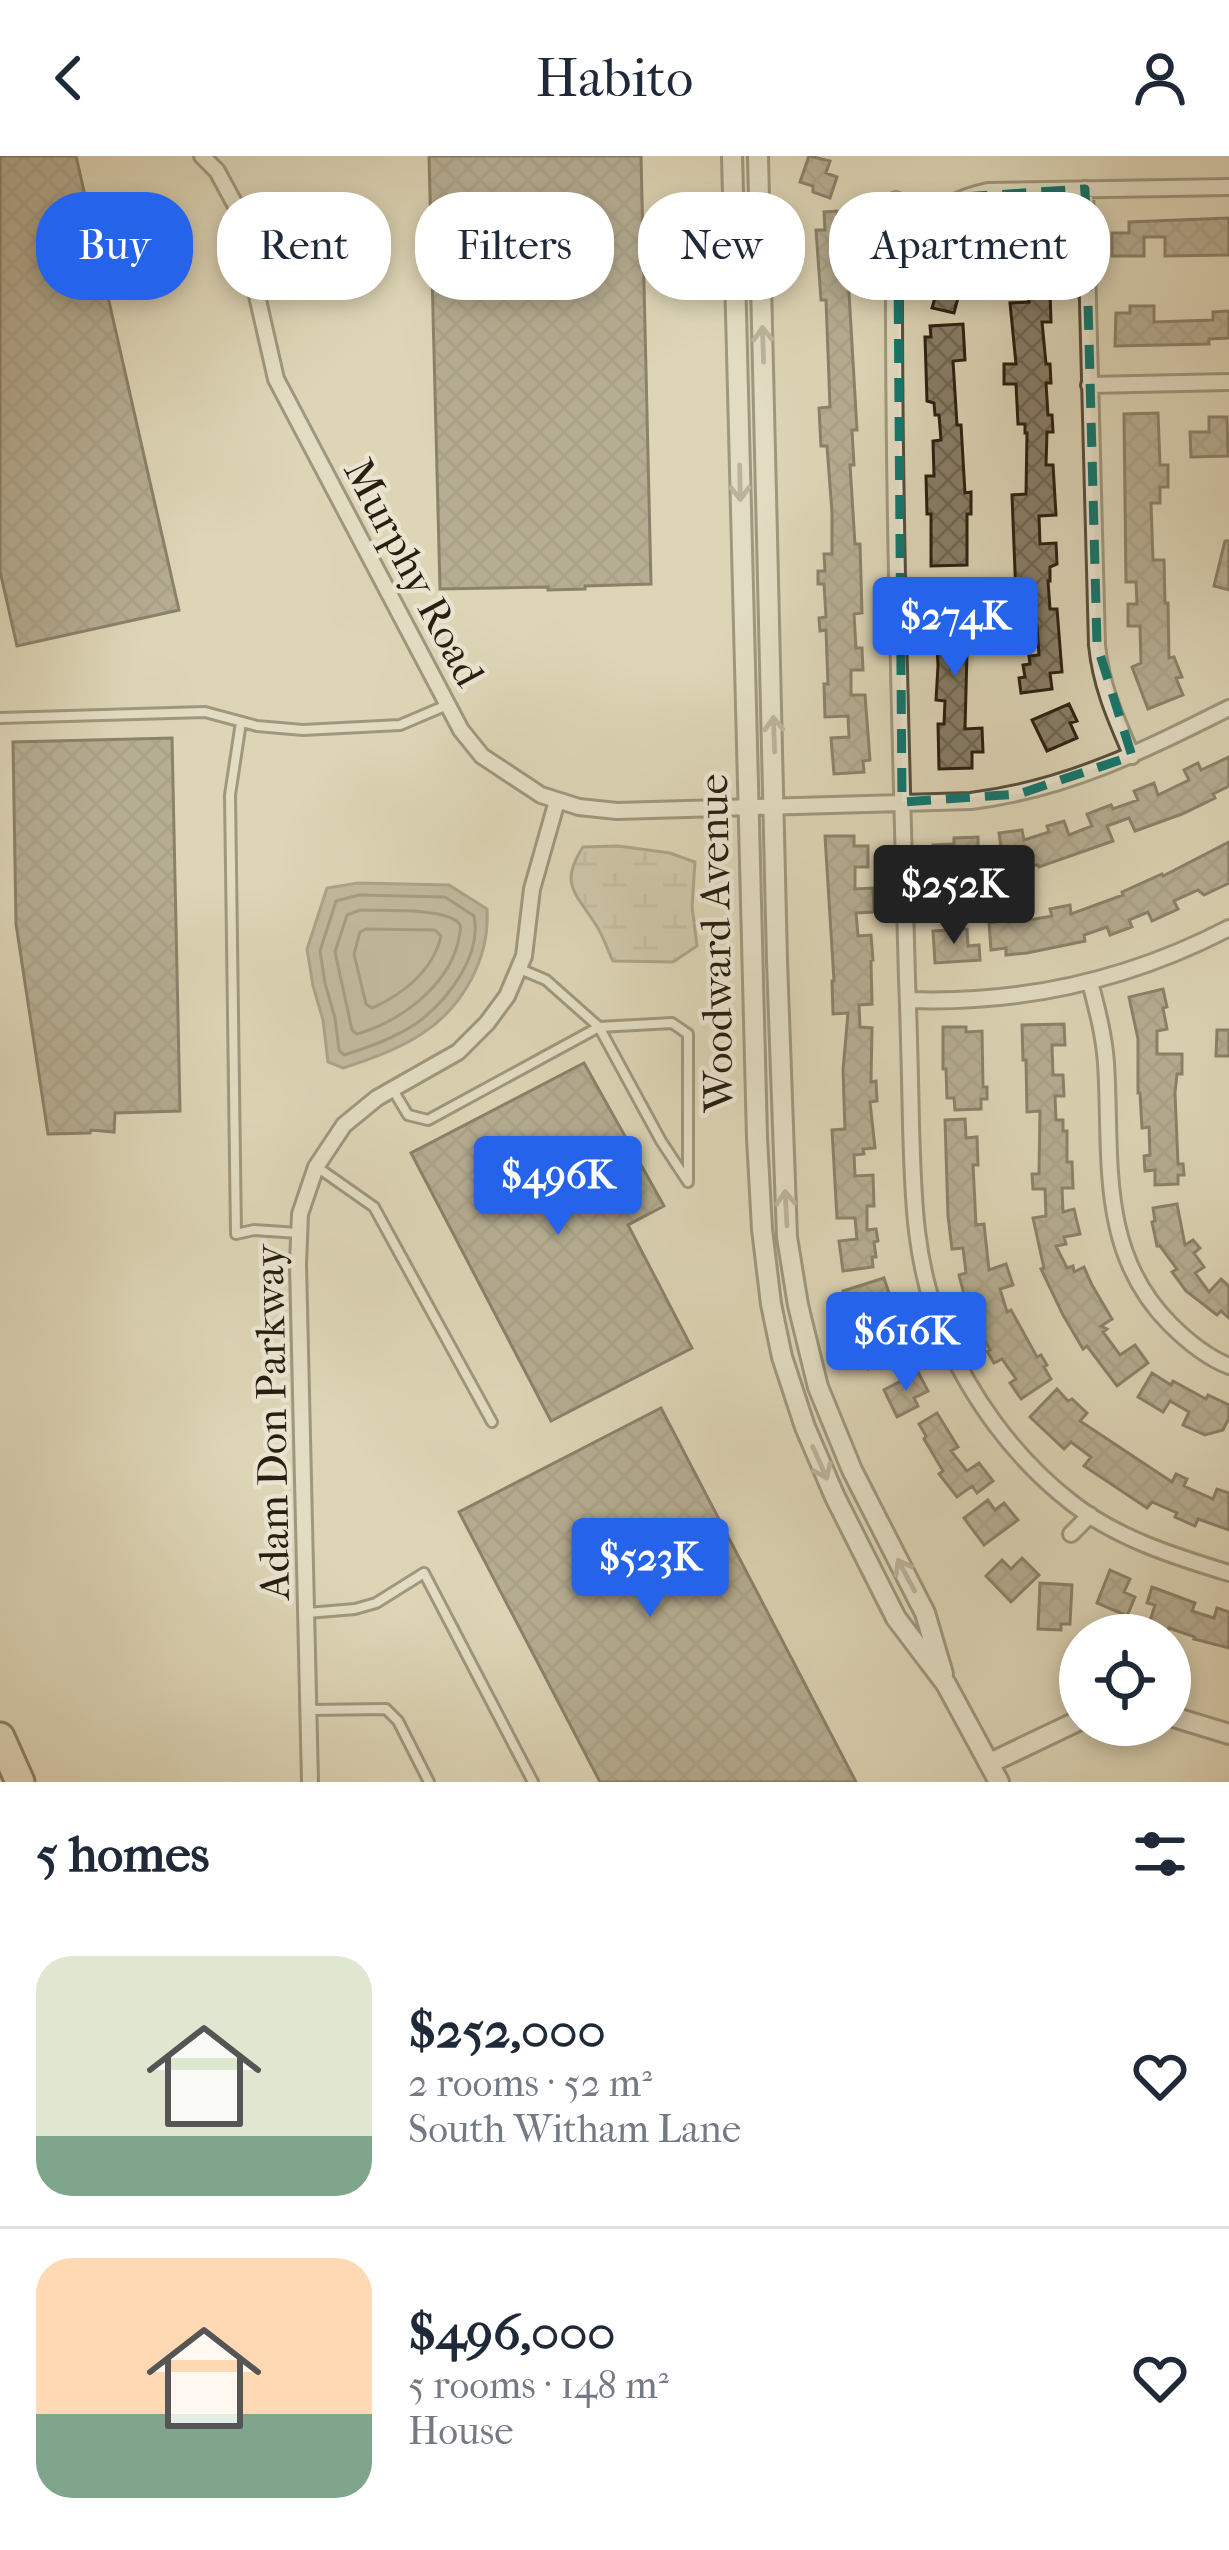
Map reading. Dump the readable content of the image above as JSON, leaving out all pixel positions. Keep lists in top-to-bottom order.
{
  "streets": {
    "street": ["Murphy Road", "Woodward Avenue", "Adam Don Parkway"]
  },
  "crossings": [
    ["Murphy Road", "Woodward Avenue"],
    ["Murphy Road", "Adam Don Parkway"]
  ],
  "page": {
    "header": "Habito",
    "chip": [
      "Buy",
      "Rent",
      "Filters",
      "New",
      "Apartment"
    ],
    "price": [
      "$274K",
      "$252K",
      "$496K",
      "$616K",
      "$523K"
    ],
    "heading": "5 homes",
    "list": [
      {
        "name": "$252,000",
        "note": "2 rooms · 52 m² · South Witham Lane"
      },
      {
        "name": "$496,000",
        "note": "5 rooms · 148 m² · House"
      }
    ]
  }
}
